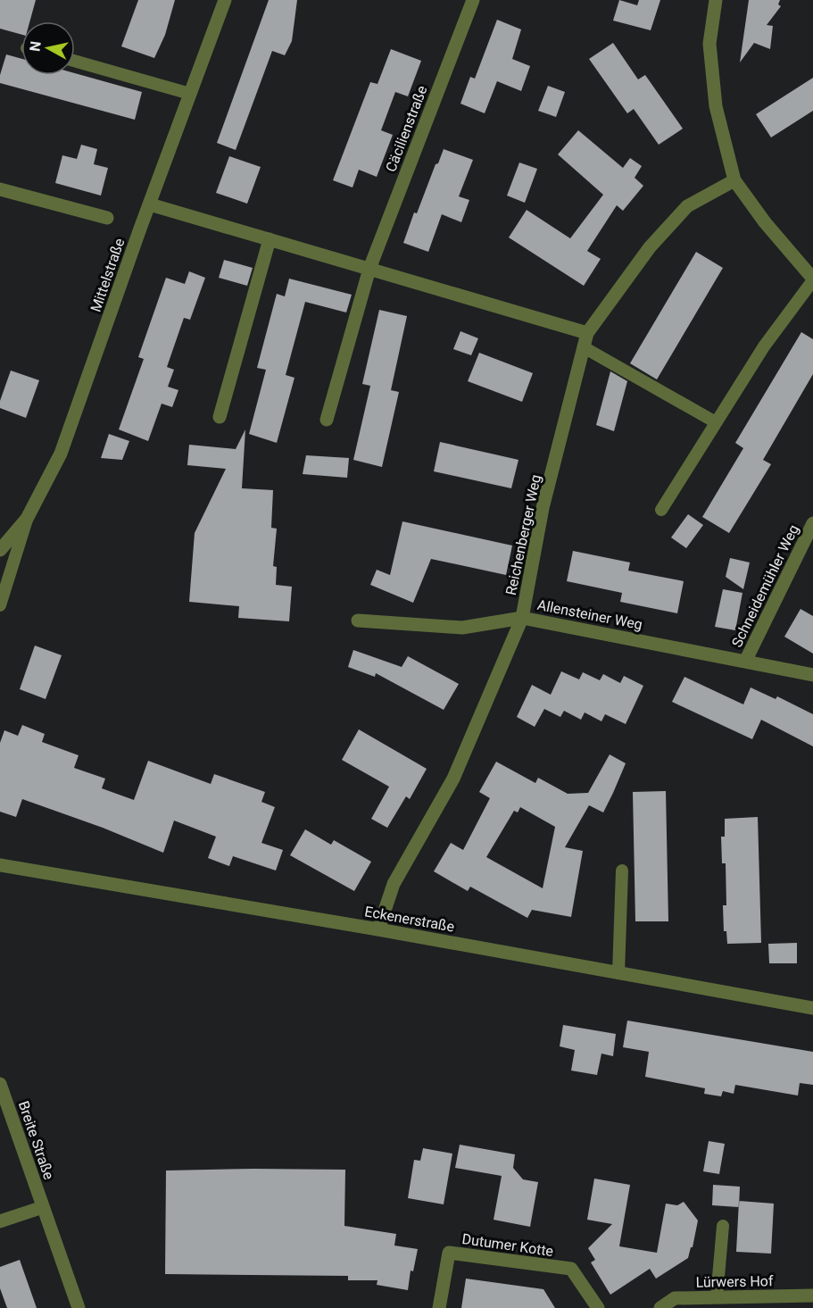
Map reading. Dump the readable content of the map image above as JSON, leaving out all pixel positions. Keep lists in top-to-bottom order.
{
  "streets": {
    "street": [
      "Cäcilienstraße",
      "Mittelstraße",
      "Reichenberger Weg",
      "Schneidemühler Weg",
      "Allensteiner Weg",
      "Eckenerstraße",
      "Breite Straße",
      "Dutumer Kotte",
      "Lürwers Hof"
    ]
  },
  "crossings": [
    ["Reichenberger Weg", "Allensteiner Weg"],
    ["Reichenberger Weg", "Eckenerstraße"],
    ["Schneidemühler Weg", "Allensteiner Weg"]
  ],
  "north": "left"
}
